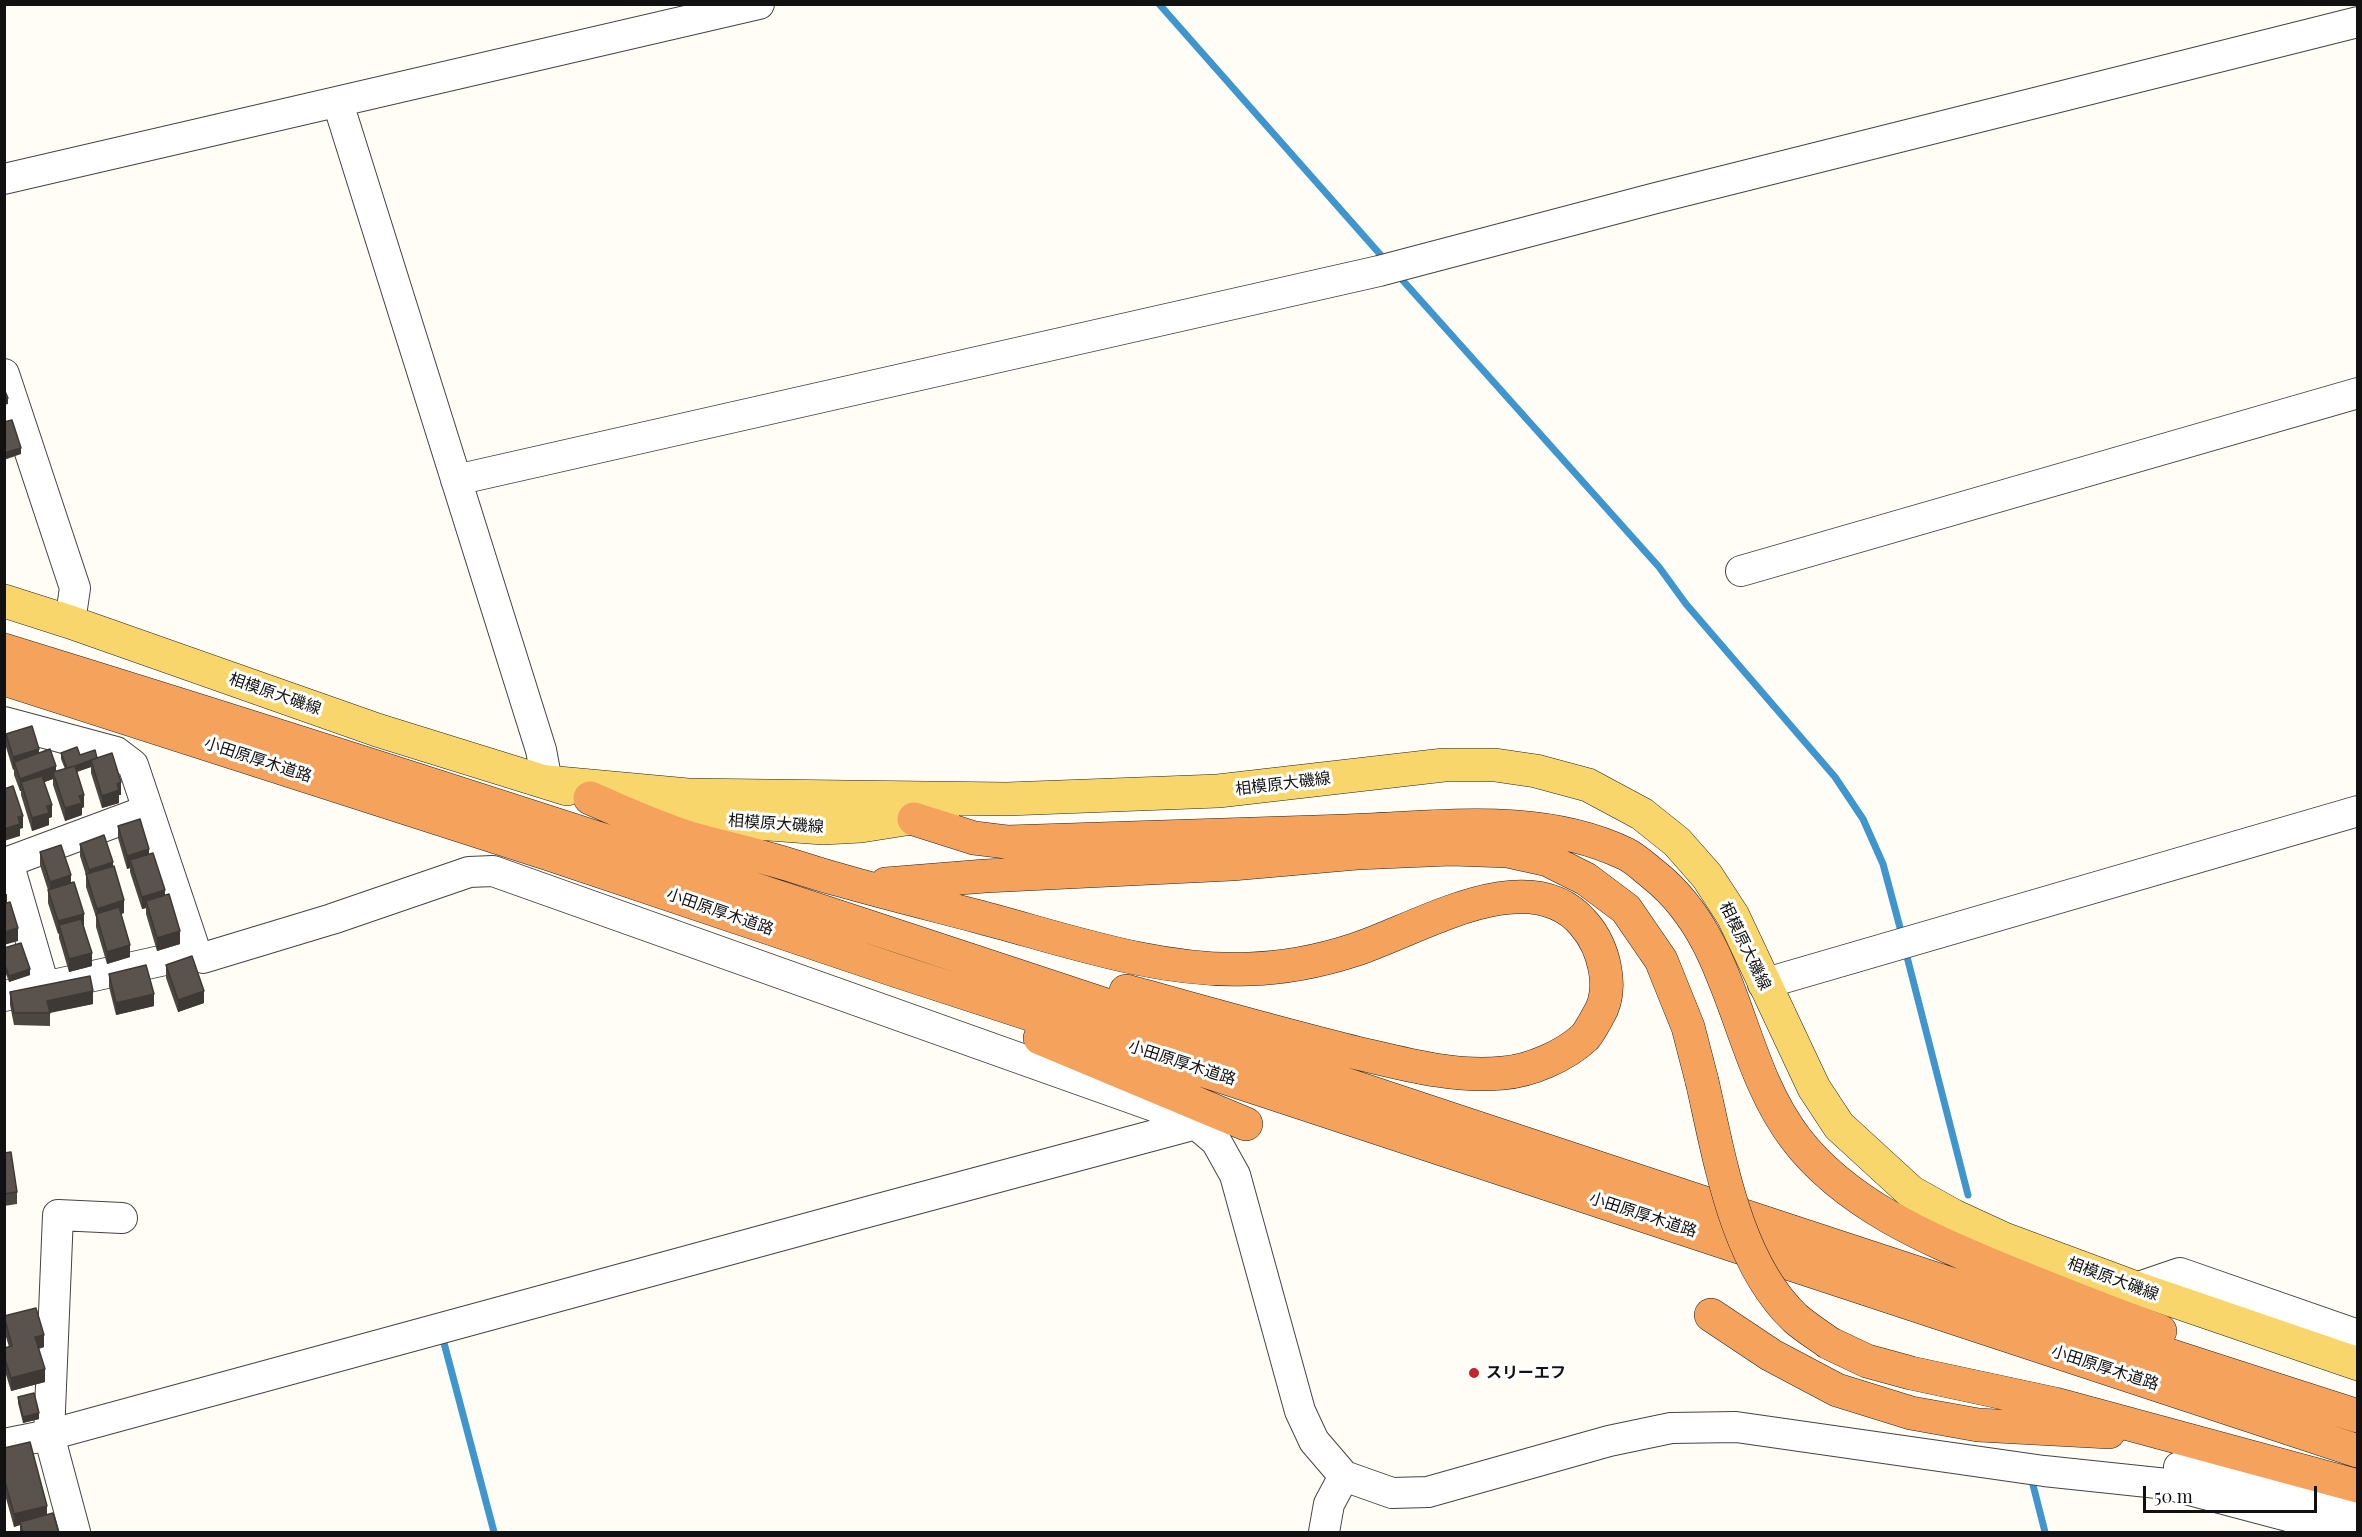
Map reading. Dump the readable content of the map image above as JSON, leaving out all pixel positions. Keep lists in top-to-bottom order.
{
  "streets": {
    "highway": ["小田原厚木道路"],
    "main road": ["相模原大磯線"]
  },
  "places": ["スリーエフ"],
  "scale_bar": "50 m"
}
